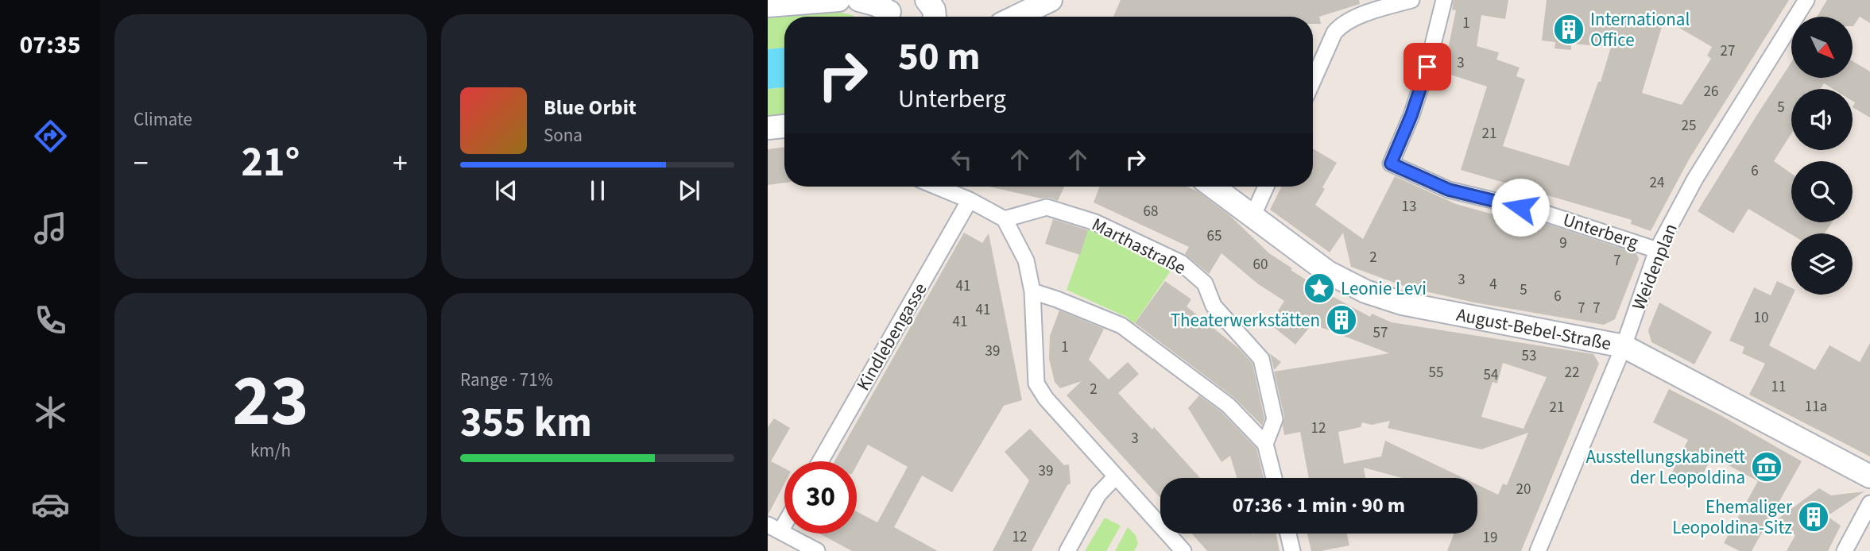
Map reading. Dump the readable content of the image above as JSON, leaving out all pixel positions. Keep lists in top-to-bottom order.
{
  "streets": {
    "street": [
      "Unterberg",
      "Marthastraße",
      "Weidenplan",
      "August-Bebel-Straße",
      "Kindlebengasse"
    ]
  },
  "crossings": [
    ["Unterberg", "Weidenplan"],
    ["Weidenplan", "August-Bebel-Straße"]
  ],
  "places": {
    "building": ["International Office", "Theaterwerkstätten", "Ehemaliger Leopoldina-Sitz"],
    "place": ["Leonie Levi"],
    "museum": ["Ausstellungskabinett der Leopoldina"]
  },
  "house_numbers": [
    "1",
    "27",
    "3",
    "26",
    "5",
    "25",
    "21",
    "6",
    "24",
    "13",
    "68",
    "65",
    "9",
    "2",
    "7",
    "60",
    "3",
    "4",
    "41",
    "5",
    "6",
    "7",
    "7",
    "41",
    "10",
    "41",
    "57",
    "1",
    "39",
    "53",
    "55",
    "22",
    "54",
    "11",
    "2",
    "11a",
    "21",
    "12",
    "3",
    "39",
    "20",
    "12",
    "19"
  ],
  "north": "bottom right",
  "page": {
    "tabs": "07:35",
    "tile": [
      "Climate",
      ["23", "km/h"],
      ["Range · 71%", "355 km"]
    ],
    "turn": ["50 m", "Unterberg"],
    "song": ["Blue Orbit", "Sona"],
    "heat": ["−", "21°", "+"],
    "limit": "30",
    "trip": "07:36 · 1 min · 90 m"
  }
}
